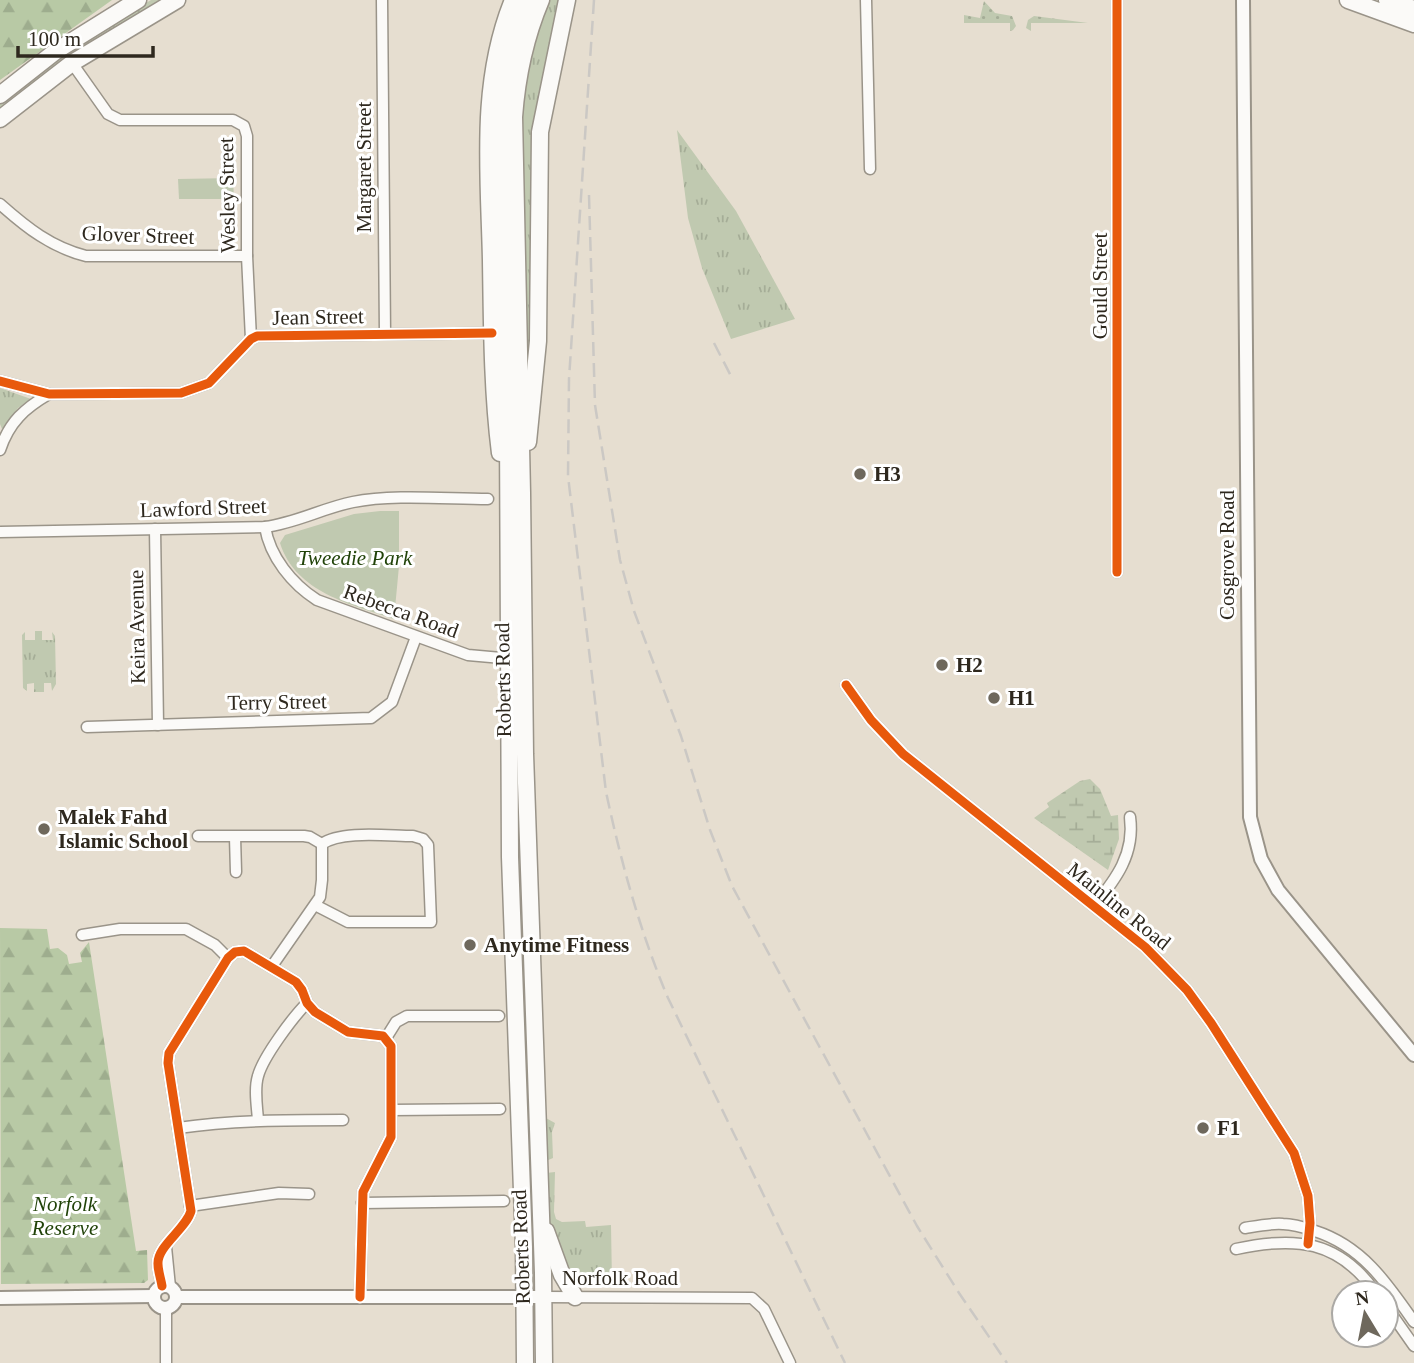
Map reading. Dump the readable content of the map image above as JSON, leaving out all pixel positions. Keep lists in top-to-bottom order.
{
  "streets": {
    "highway": ["Roberts Road"],
    "main road": ["Cosgrove Road", "Norfolk Road"],
    "street": [
      "Margaret Street",
      "Wesley Street",
      "Glover Street",
      "Gould Street",
      "Jean Street",
      "Lawford Street",
      "Rebecca Road",
      "Keira Avenue",
      "Terry Street",
      "Mainline Road"
    ]
  },
  "crossings": [
    ["Margaret Street", "Jean Street"],
    ["Wesley Street", "Glover Street"],
    ["Wesley Street", "Jean Street"],
    ["Lawford Street", "Rebecca Road"],
    ["Lawford Street", "Keira Avenue"],
    ["Rebecca Road", "Roberts Road"],
    ["Rebecca Road", "Terry Street"],
    ["Keira Avenue", "Terry Street"],
    ["Roberts Road", "Norfolk Road"]
  ],
  "parks": ["Tweedie Park", "Norfolk Reserve"],
  "places": [
    "H3",
    "H2",
    "H1",
    "Malek Fahd Islamic School",
    "Anytime Fitness",
    "F1"
  ],
  "scale_bar": "100 m",
  "north": "top"
}
